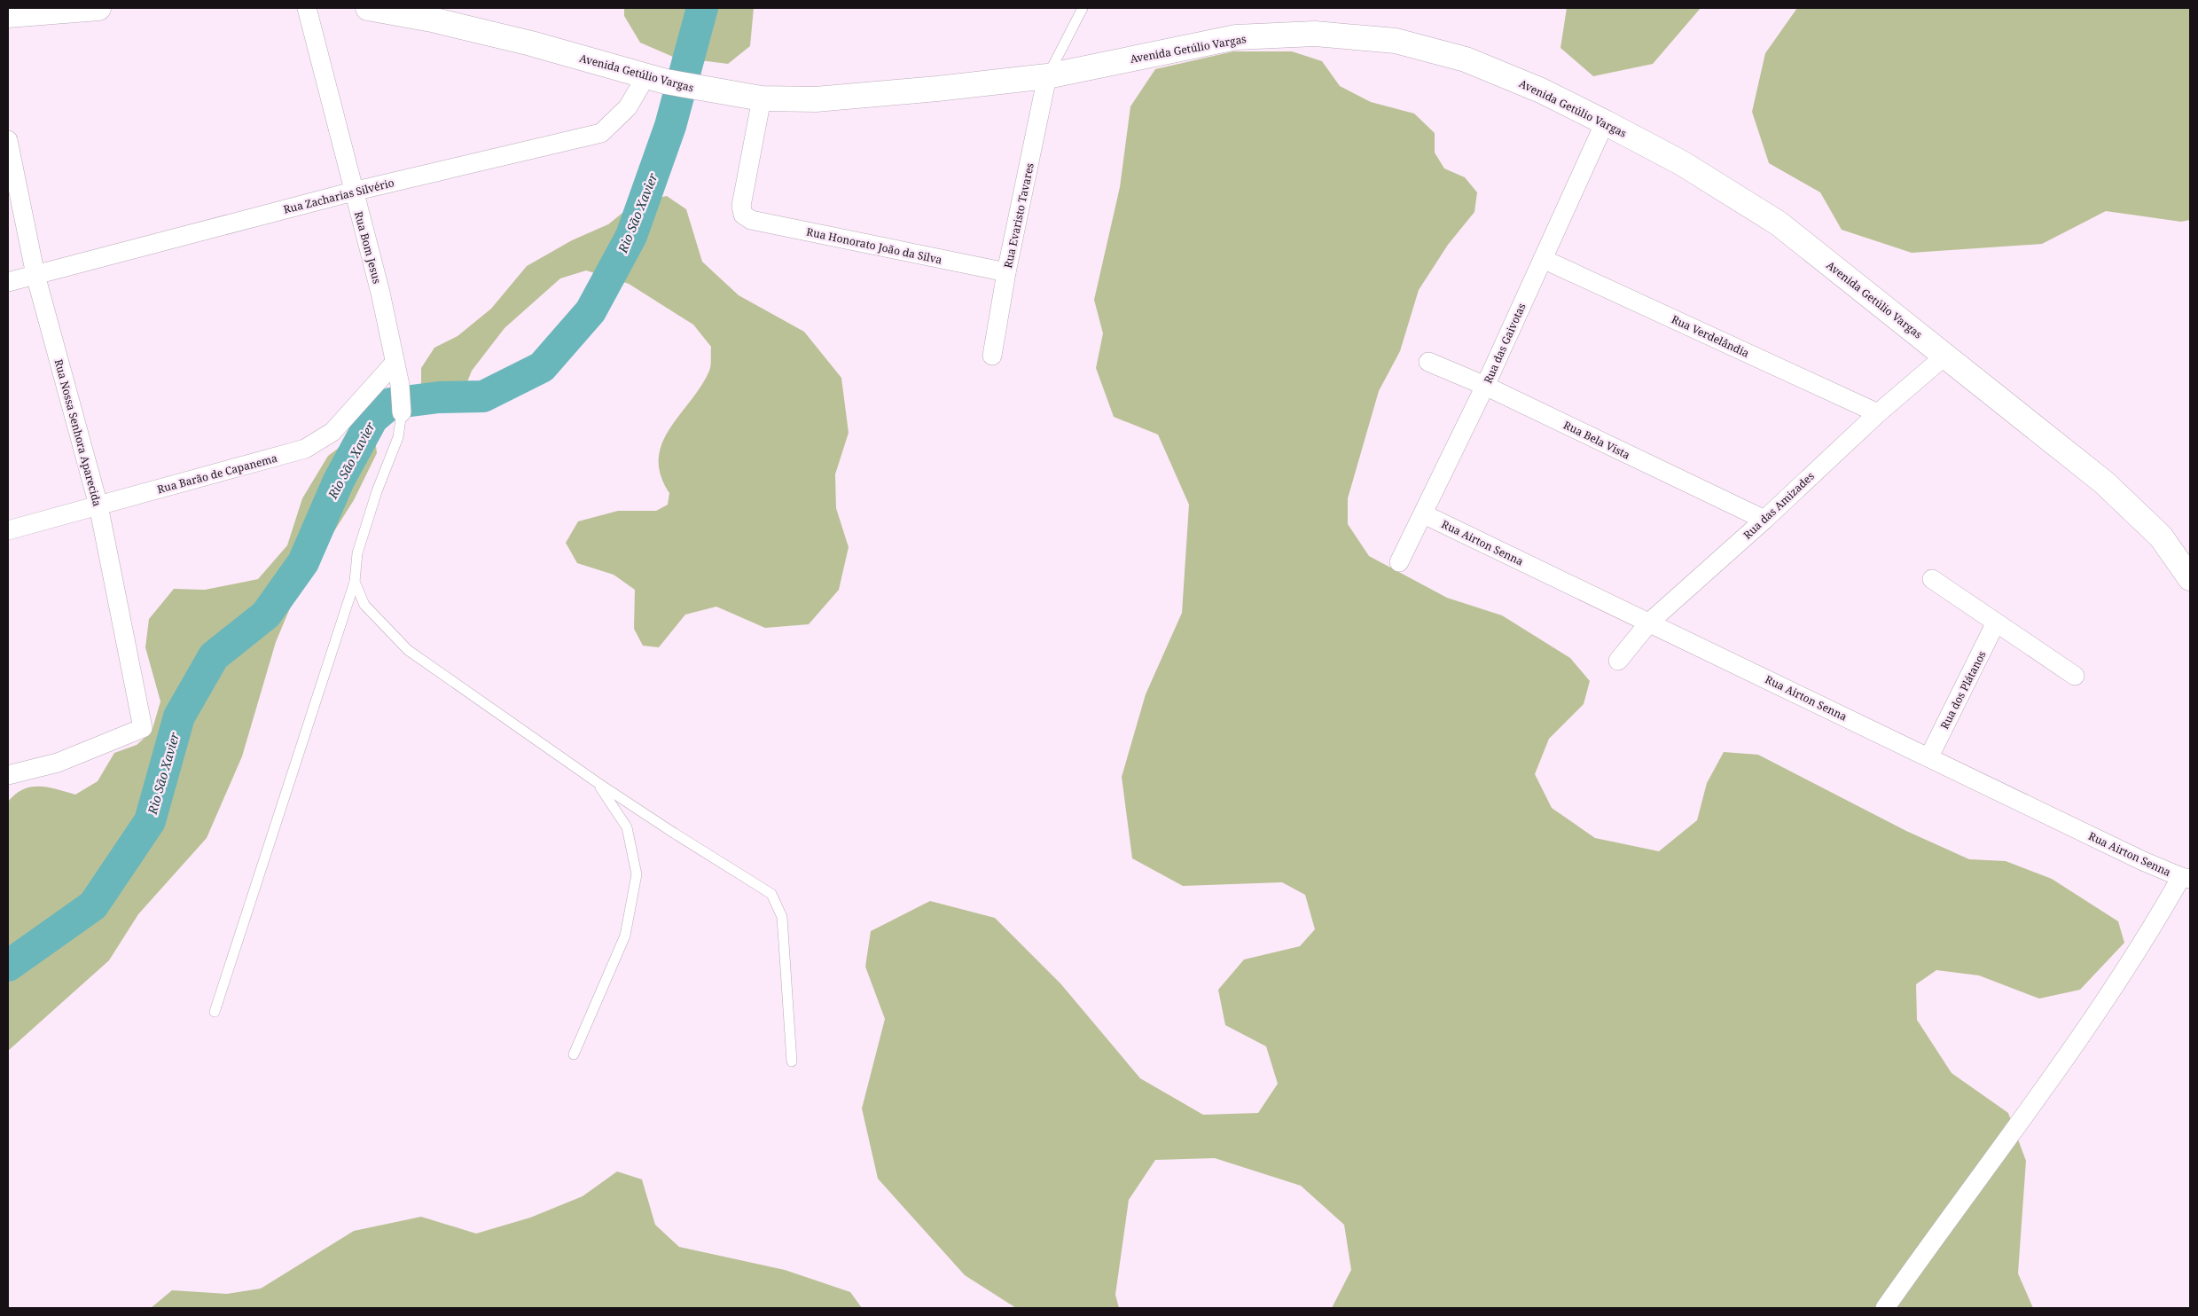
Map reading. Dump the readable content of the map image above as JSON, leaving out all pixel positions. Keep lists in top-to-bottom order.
{
  "streets": {
    "street": [
      "Avenida Getúlio Vargas",
      "Rua Zacharias Silvério",
      "Rua Evaristo Tavares",
      "Rua Honorato João da Silva",
      "Rua Bom Jesus",
      "Rua Verdelândia",
      "Rua das Gaivotas",
      "Rua Nossa Senhora Aparecida",
      "Rua Bela Vista",
      "Rua Barão de Capanema",
      "Rua das Amizades",
      "Rua Airton Senna",
      "Rua dos Plátanos"
    ]
  },
  "crossings": [
    ["Avenida Getúlio Vargas", "Rua Zacharias Silvério"],
    ["Avenida Getúlio Vargas", "Rua Evaristo Tavares"],
    ["Avenida Getúlio Vargas", "Rua Honorato João da Silva"],
    ["Avenida Getúlio Vargas", "Rua das Gaivotas"],
    ["Avenida Getúlio Vargas", "Rua das Amizades"],
    ["Rua Zacharias Silvério", "Rua Bom Jesus"],
    ["Rua Zacharias Silvério", "Rua Nossa Senhora Aparecida"],
    ["Rua Evaristo Tavares", "Rua Honorato João da Silva"],
    ["Rua Bom Jesus", "Rua Barão de Capanema"],
    ["Rua Verdelândia", "Rua das Gaivotas"],
    ["Rua Verdelândia", "Rua das Amizades"],
    ["Rua das Gaivotas", "Rua Bela Vista"],
    ["Rua das Gaivotas", "Rua Airton Senna"],
    ["Rua Nossa Senhora Aparecida", "Rua Barão de Capanema"],
    ["Rua Bela Vista", "Rua das Amizades"],
    ["Rua das Amizades", "Rua Airton Senna"],
    ["Rua Airton Senna", "Rua dos Plátanos"]
  ],
  "water": ["Rio São Xavier"]
}
